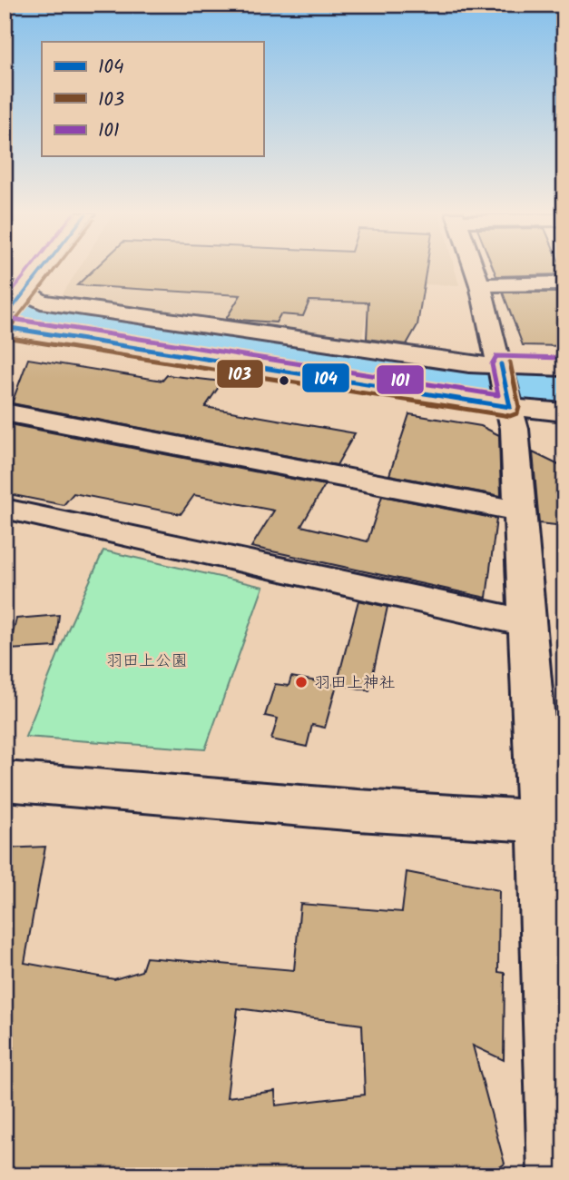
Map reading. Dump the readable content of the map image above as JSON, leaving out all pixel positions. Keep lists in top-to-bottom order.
{
  "parks": ["羽田上公園"],
  "places": ["羽田上神社"],
  "lines": ["transit line 104", "transit line 103", "transit line 101"],
  "legend": ["104", "103", "101"]
}
